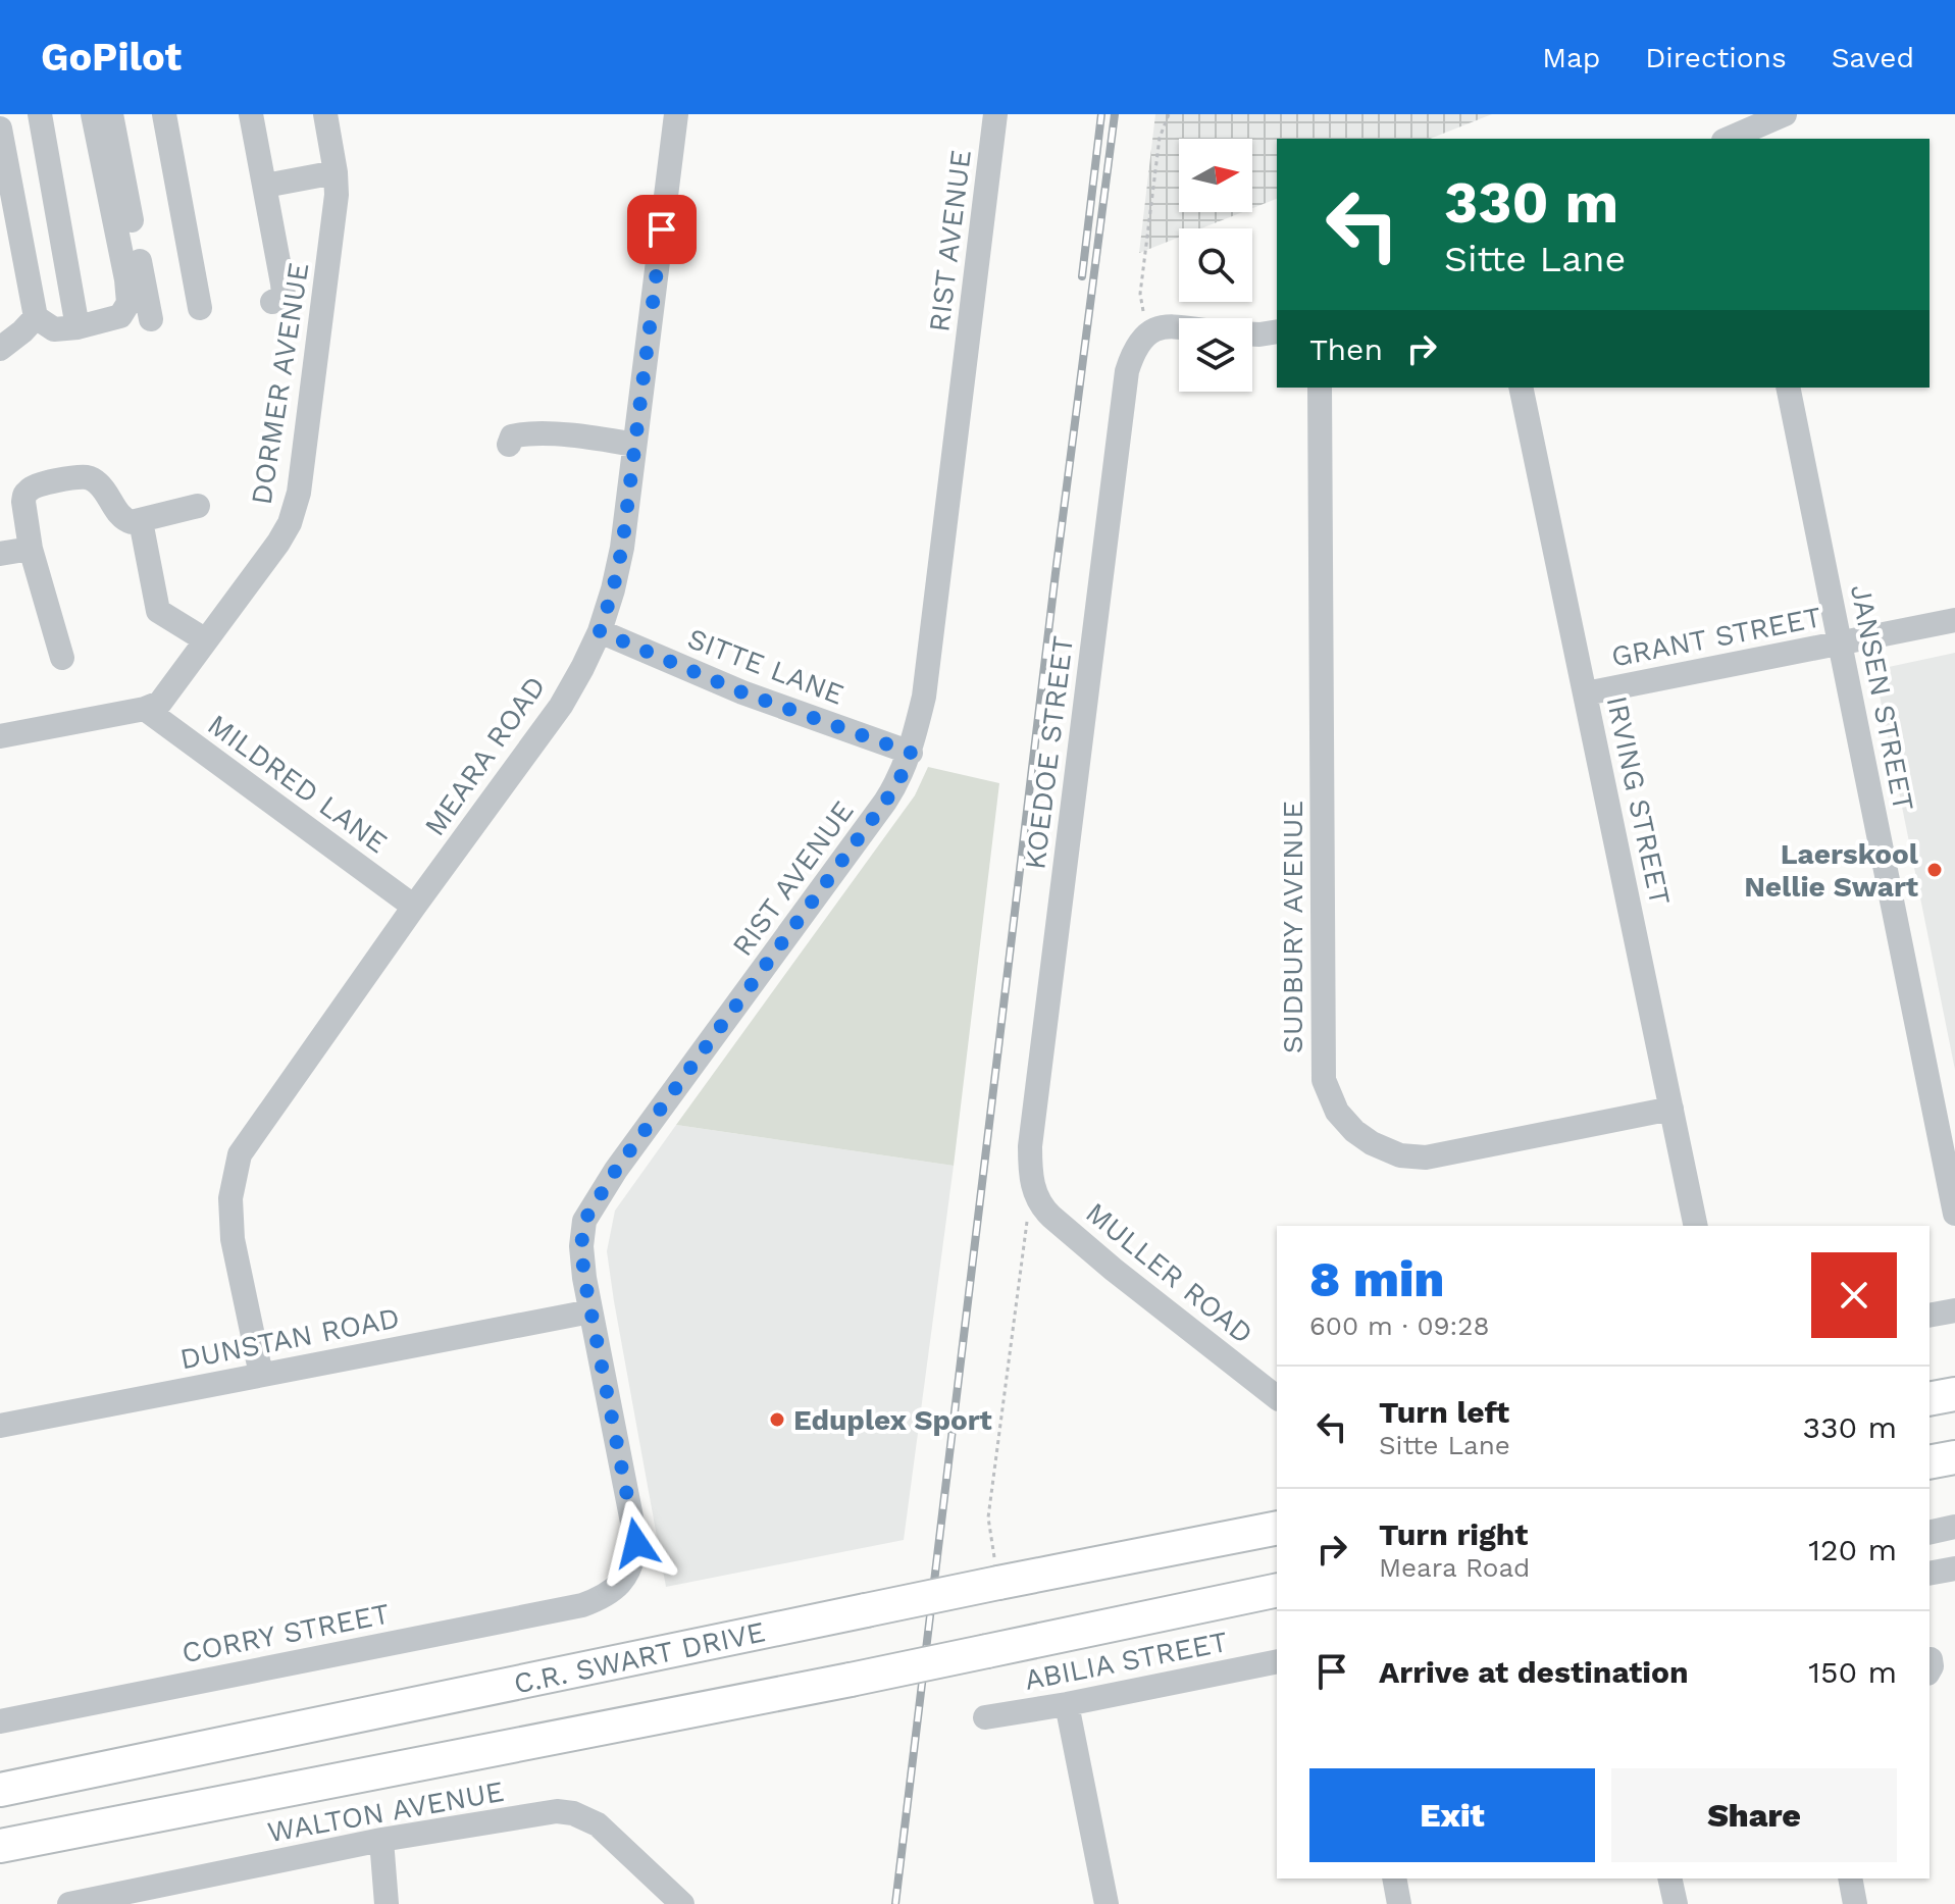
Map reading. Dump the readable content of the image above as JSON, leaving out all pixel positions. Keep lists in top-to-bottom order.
{
  "streets": {
    "main road": ["C.R. SWART DRIVE"],
    "street": [
      "RIST AVENUE",
      "DORMER AVENUE",
      "GRANT STREET",
      "SITTE LANE",
      "JANSEN STREET",
      "KOEDOE STREET",
      "MEARA ROAD",
      "MILDRED LANE",
      "IRVING STREET",
      "SUDBURY AVENUE",
      "MULLER ROAD",
      "DUNSTAN ROAD",
      "CORRY STREET",
      "ABILIA STREET",
      "WALTON AVENUE"
    ]
  },
  "crossings": [
    ["RIST AVENUE", "SITTE LANE"],
    ["RIST AVENUE", "DUNSTAN ROAD"],
    ["RIST AVENUE", "CORRY STREET"],
    ["DORMER AVENUE", "MILDRED LANE"],
    ["GRANT STREET", "JANSEN STREET"],
    ["GRANT STREET", "IRVING STREET"],
    ["SITTE LANE", "MEARA ROAD"],
    ["KOEDOE STREET", "MULLER ROAD"],
    ["MEARA ROAD", "MILDRED LANE"],
    ["MEARA ROAD", "DUNSTAN ROAD"],
    ["IRVING STREET", "SUDBURY AVENUE"]
  ],
  "places": ["Laerskool Nellie Swart", "Eduplex Sport"],
  "north": "right",
  "page": {
    "header": "GoPilot",
    "nav": ["Map", "Directions", "Saved"],
    "turn": ["330 m", "Sitte Lane"],
    "then": "Then",
    "heading": ["8 min", "600 m · 09:28"],
    "list": [
      {
        "name": "Turn left",
        "note": "Sitte Lane",
        "value": "330 m"
      },
      {
        "name": "Turn right",
        "note": "Meara Road",
        "value": "120 m"
      },
      {
        "name": "Arrive at destination",
        "value": "150 m"
      }
    ],
    "buttons": ["Exit", "Share"]
  }
}
